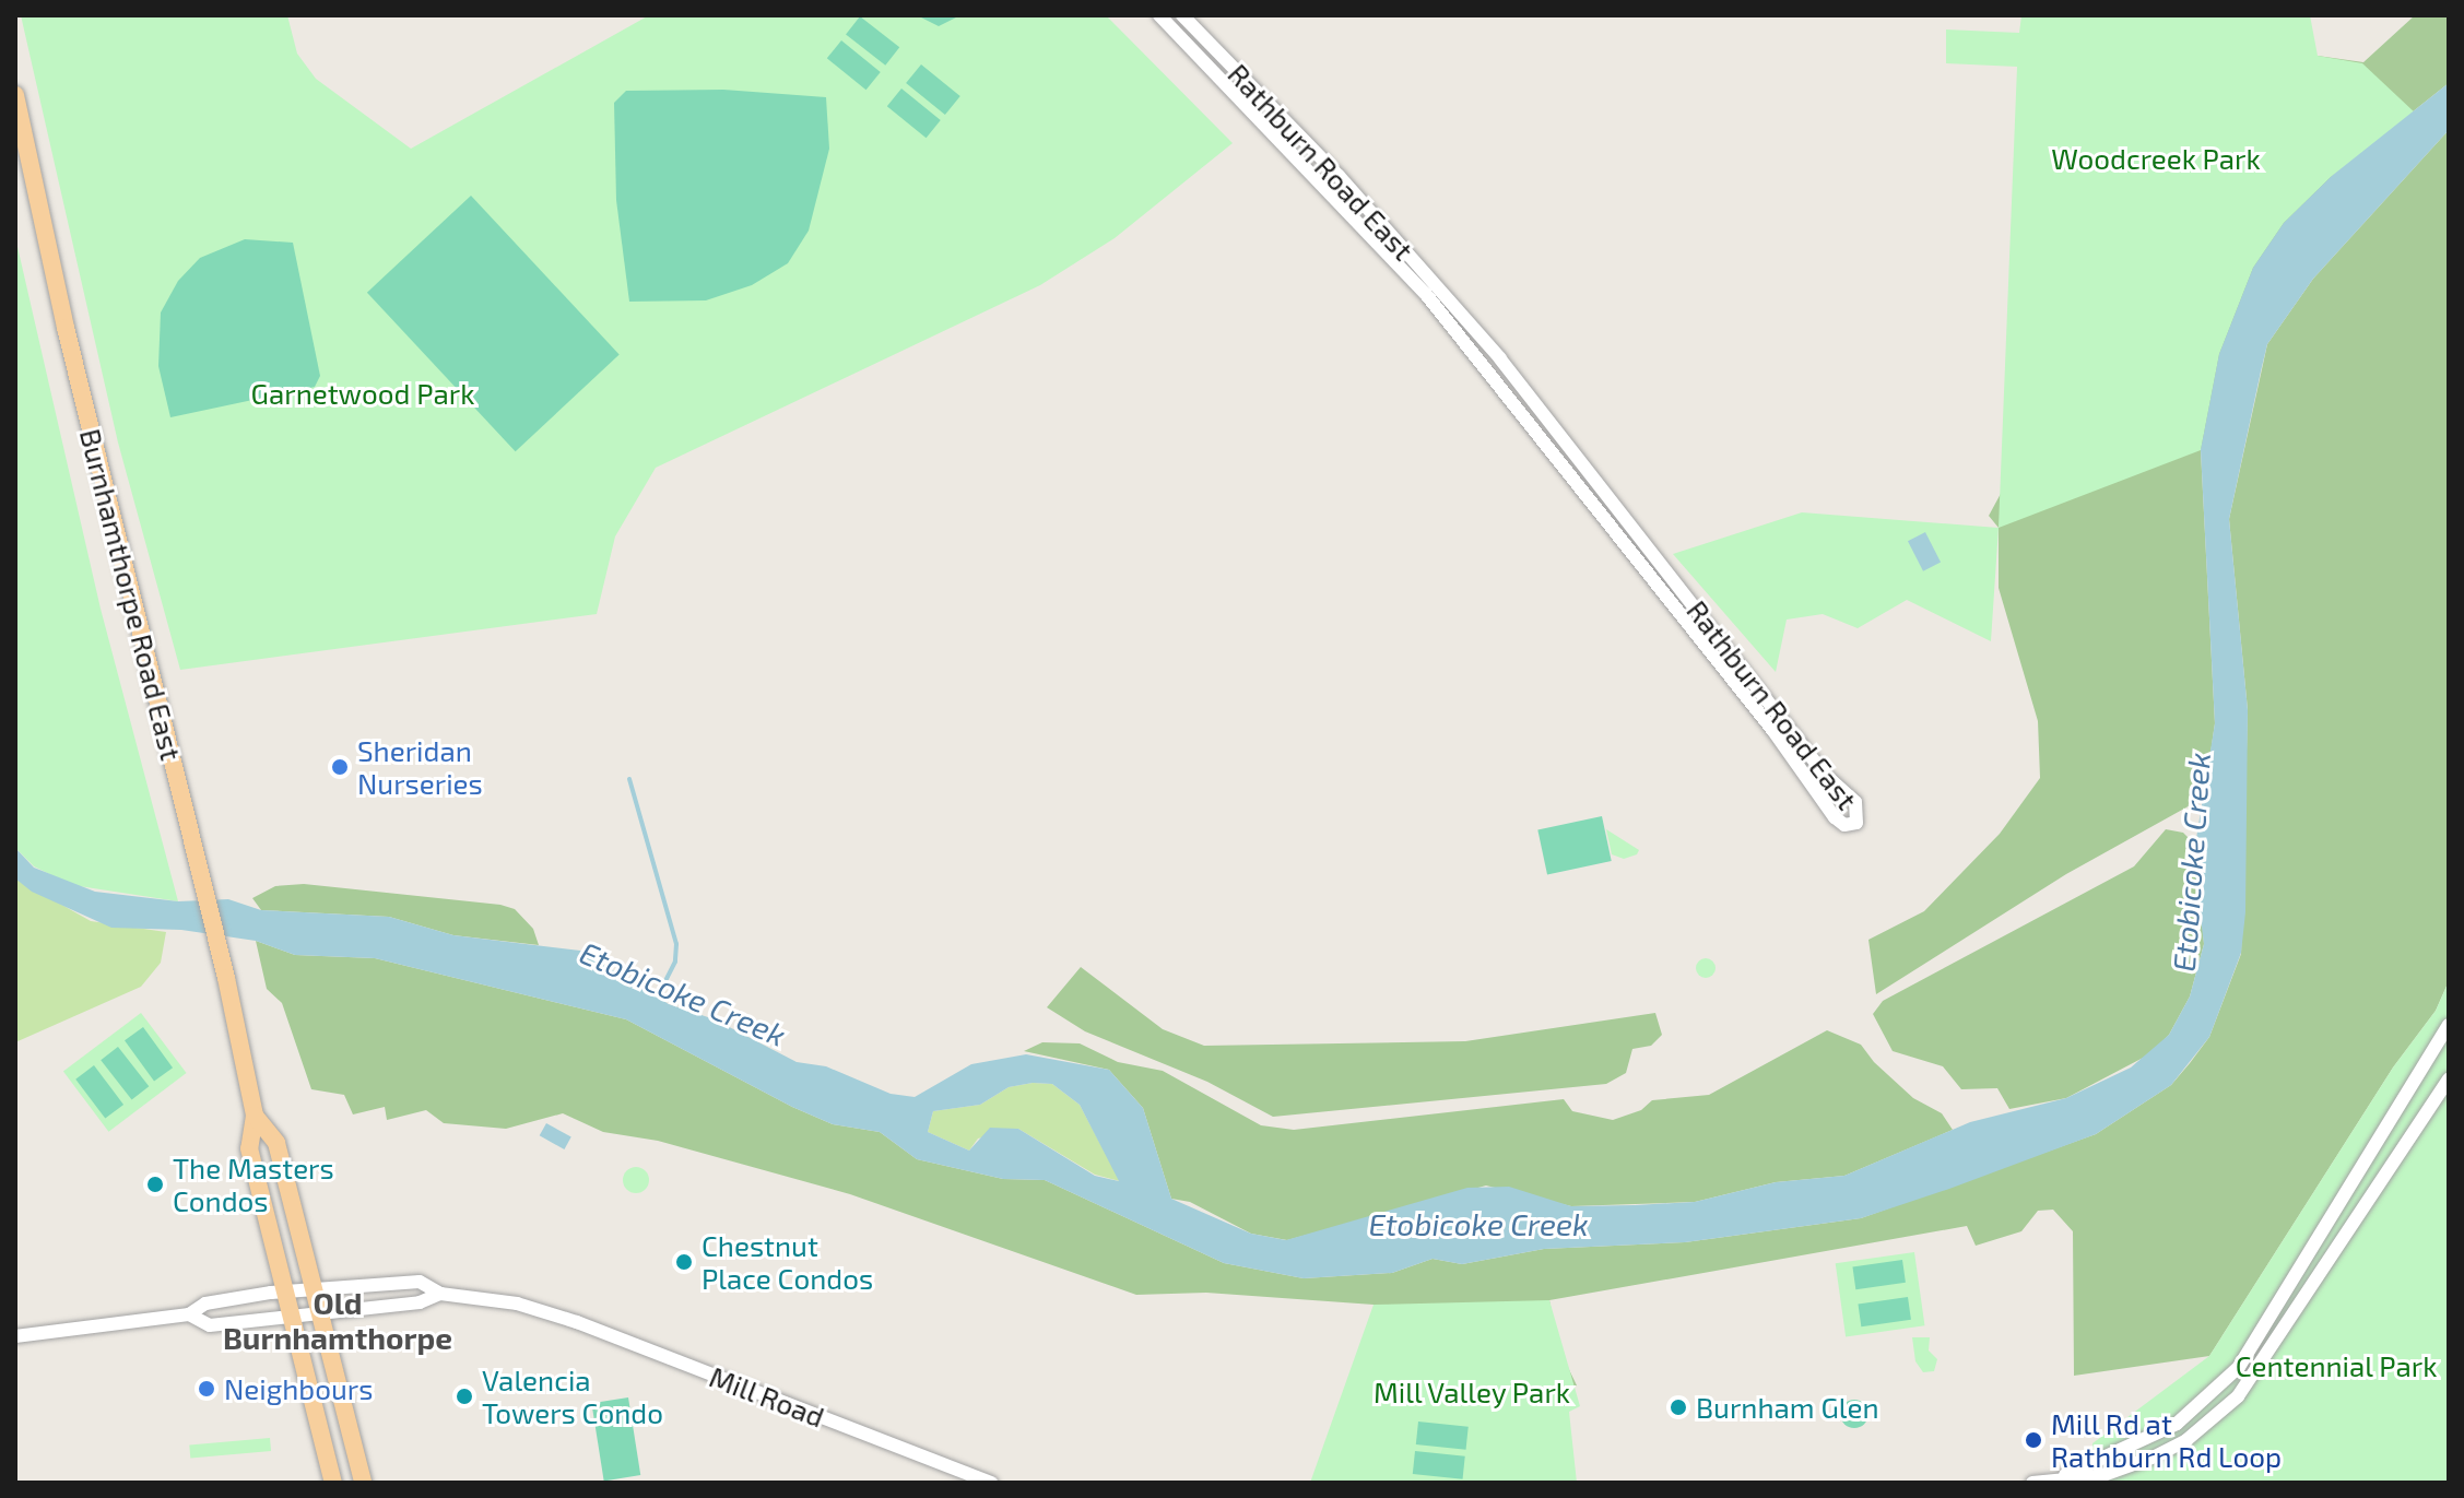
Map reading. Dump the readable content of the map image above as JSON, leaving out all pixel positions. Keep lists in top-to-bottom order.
{
  "streets": {
    "main road": ["Burnhamthorpe Road East"],
    "street": ["Rathburn Road East", "Mill Road"]
  },
  "districts": ["Old Burnhamthorpe"],
  "water": ["Etobicoke Creek"],
  "parks": [
    "Woodcreek Park",
    "Garnetwood Park",
    "Centennial Park",
    "Mill Valley Park"
  ],
  "places": [
    "Sheridan Nurseries",
    "The Masters Condos",
    "Chestnut Place Condos",
    "Neighbours",
    "Valencia Towers Condo",
    "Burnham Glen",
    "Mill Rd at Rathburn Rd Loop"
  ]
}
